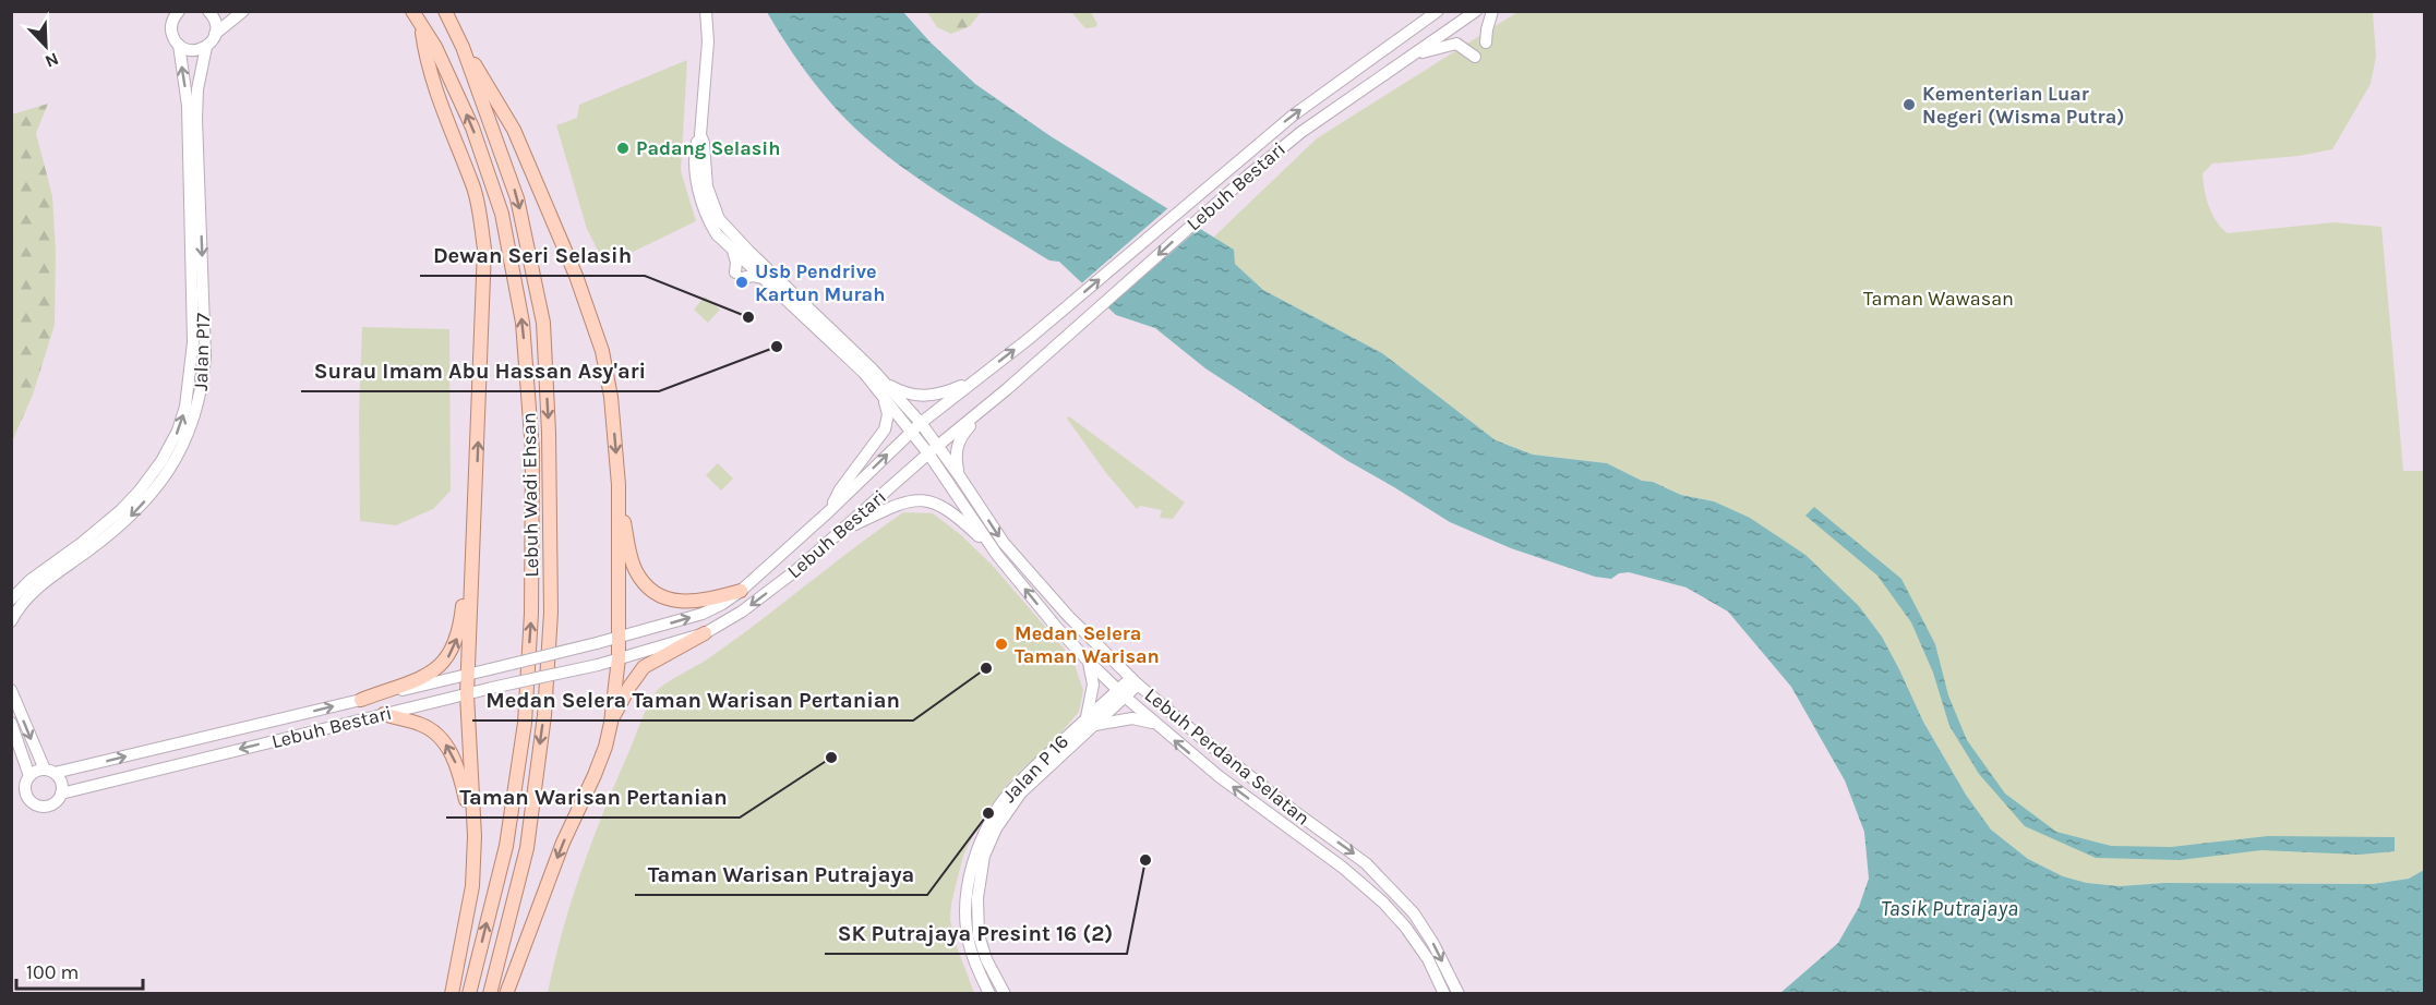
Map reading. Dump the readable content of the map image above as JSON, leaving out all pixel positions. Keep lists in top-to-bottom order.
{
  "streets": {
    "main road": [
      "Lebuh Bestari",
      "Jalan P17",
      "Lebuh Wadi Ehsan",
      "Lebuh Perdana Selatan",
      "Jalan P 16"
    ]
  },
  "crossings": [
    ["Lebuh Bestari", "Lebuh Perdana Selatan"],
    ["Lebuh Perdana Selatan", "Jalan P 16"]
  ],
  "water": ["Tasik Putrajaya"],
  "parks": ["Taman Wawasan"],
  "places": [
    "Kementerian Luar Negeri (Wisma Putra)",
    "Padang Selasih",
    "Usb Pendrive Kartun Murah",
    "Dewan Seri Selasih",
    "Surau Imam Abu Hassan Asy'ari",
    "Medan Selera Taman Warisan",
    "Medan Selera Taman Warisan Pertanian",
    "Taman Warisan Pertanian",
    "Taman Warisan Putrajaya",
    "SK Putrajaya Presint 16 (2)"
  ],
  "scale_bar": "100 m",
  "north": "bottom right"
}
